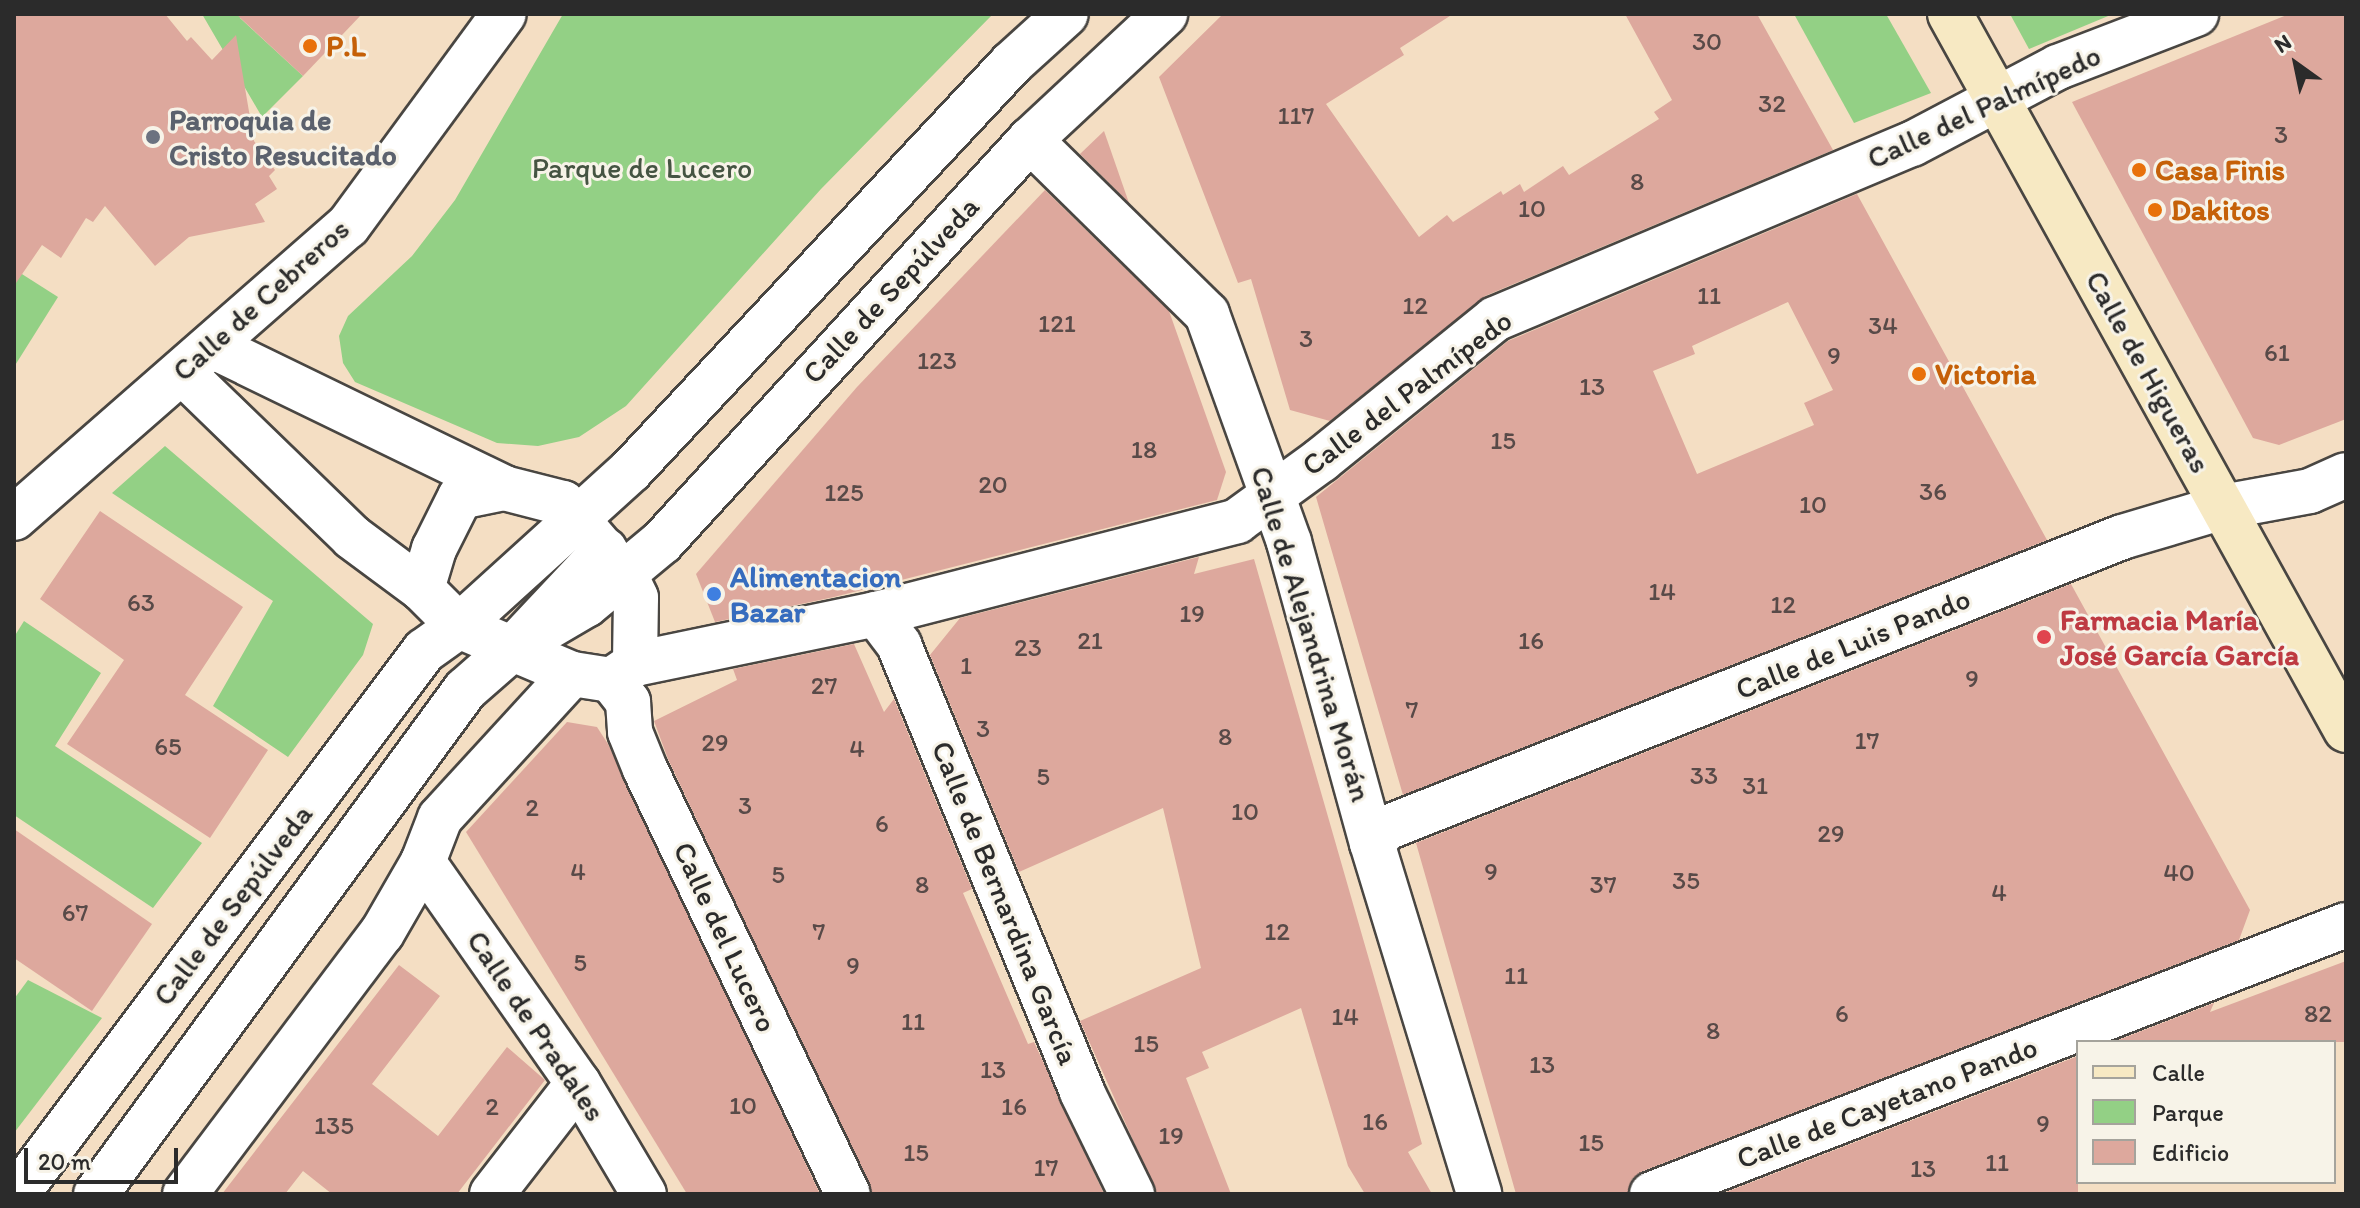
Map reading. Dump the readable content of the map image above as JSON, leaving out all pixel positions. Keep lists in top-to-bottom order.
{
  "streets": {
    "main road": ["Calle de Higueras"],
    "street": [
      "Calle del Palmípedo",
      "Calle de Sepúlveda",
      "Calle de Cebreros",
      "Calle de Alejandrina Morán",
      "Calle de Luis Pando",
      "Calle de Bernardina García",
      "Calle del Lucero",
      "Calle de Pradales",
      "Calle de Cayetano Pando"
    ]
  },
  "crossings": [
    ["Calle del Palmípedo", "Calle de Higueras"],
    ["Calle del Palmípedo", "Calle de Alejandrina Morán"],
    ["Calle del Palmípedo", "Calle de Bernardina García"],
    ["Calle del Palmípedo", "Calle del Lucero"],
    ["Calle de Sepúlveda", "Calle de Alejandrina Morán"],
    ["Calle de Higueras", "Calle de Luis Pando"],
    ["Calle de Alejandrina Morán", "Calle de Luis Pando"]
  ],
  "parks": ["Parque de Lucero"],
  "places": [
    "P.L",
    "Parroquia de Cristo Resucitado",
    "Casa Finis",
    "Dakitos",
    "Victoria",
    "Alimentacion Bazar",
    "Farmacia María José García García"
  ],
  "house_numbers": [
    "30",
    "32",
    "117",
    "3",
    "8",
    "10",
    "11",
    "12",
    "121",
    "34",
    "3",
    "61",
    "9",
    "123",
    "13",
    "15",
    "18",
    "20",
    "36",
    "125",
    "10",
    "14",
    "63",
    "12",
    "19",
    "21",
    "16",
    "23",
    "1",
    "9",
    "27",
    "7",
    "3",
    "8",
    "17",
    "29",
    "65",
    "4",
    "33",
    "5",
    "31",
    "3",
    "2",
    "10",
    "6",
    "29",
    "4",
    "9",
    "40",
    "5",
    "35",
    "8",
    "37",
    "4",
    "67",
    "7",
    "12",
    "5",
    "9",
    "11",
    "6",
    "82",
    "14",
    "11",
    "8",
    "15",
    "13",
    "13",
    "10",
    "2",
    "16",
    "16",
    "9",
    "135",
    "19",
    "15",
    "15",
    "11",
    "17",
    "13"
  ],
  "legend": ["Calle", "Parque", "Edificio"],
  "scale_bar": "20 m",
  "north": "top left"
}
